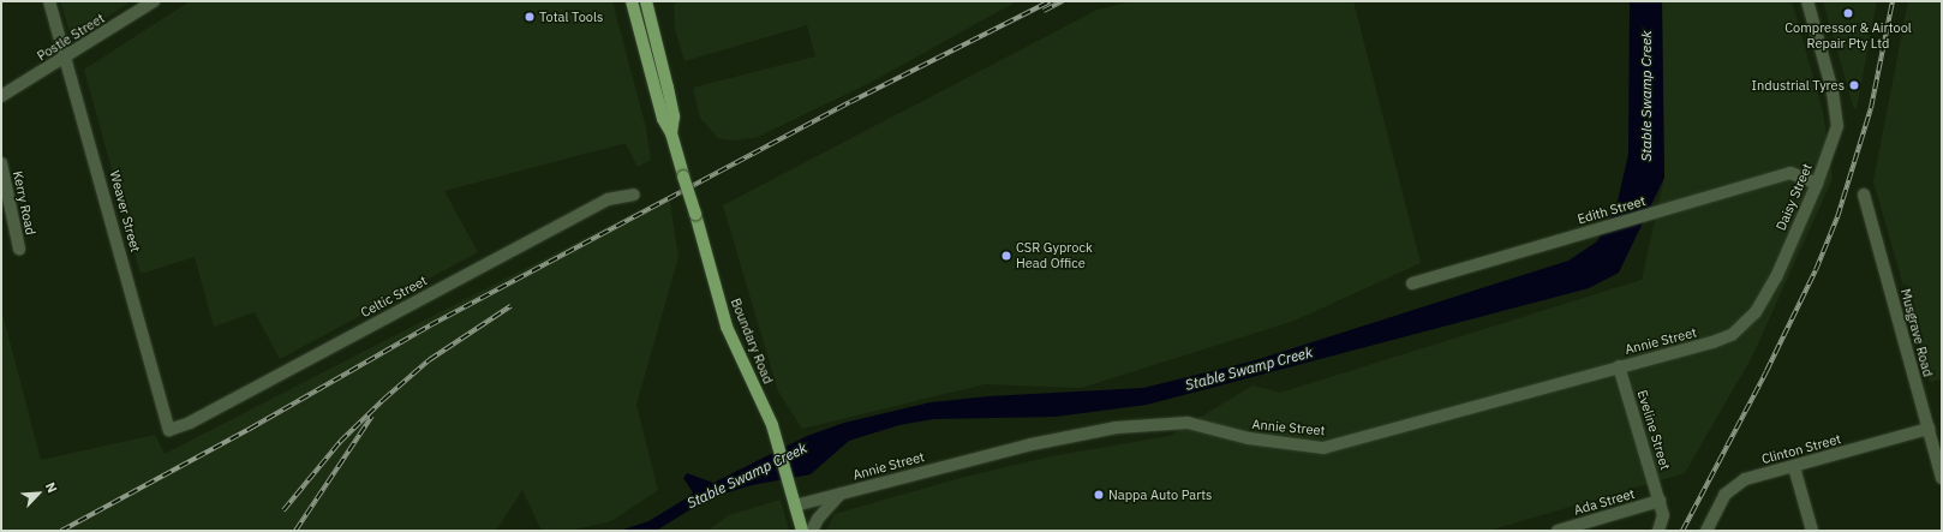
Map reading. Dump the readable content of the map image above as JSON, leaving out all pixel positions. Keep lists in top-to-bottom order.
{
  "streets": {
    "main road": ["Boundary Road"],
    "street": [
      "Postle Street",
      "Daisy Street",
      "Kerry Road",
      "Edith Street",
      "Weaver Street",
      "Celtic Street",
      "Musgrave Road",
      "Annie Street",
      "Eveline Street",
      "Clinton Street",
      "Ada Street"
    ]
  },
  "crossings": [
    ["Postle Street", "Weaver Street"],
    ["Daisy Street", "Edith Street"],
    ["Daisy Street", "Annie Street"],
    ["Weaver Street", "Celtic Street"],
    ["Musgrave Road", "Clinton Street"],
    ["Boundary Road", "Annie Street"],
    ["Annie Street", "Eveline Street"],
    ["Eveline Street", "Ada Street"]
  ],
  "water": ["Stable Swamp Creek"],
  "places": [
    "Compressor & Airtool Repair Pty Ltd",
    "Total Tools",
    "Industrial Tyres",
    "CSR Gyprock Head Office",
    "Nappa Auto Parts"
  ],
  "north": "top right"
}
